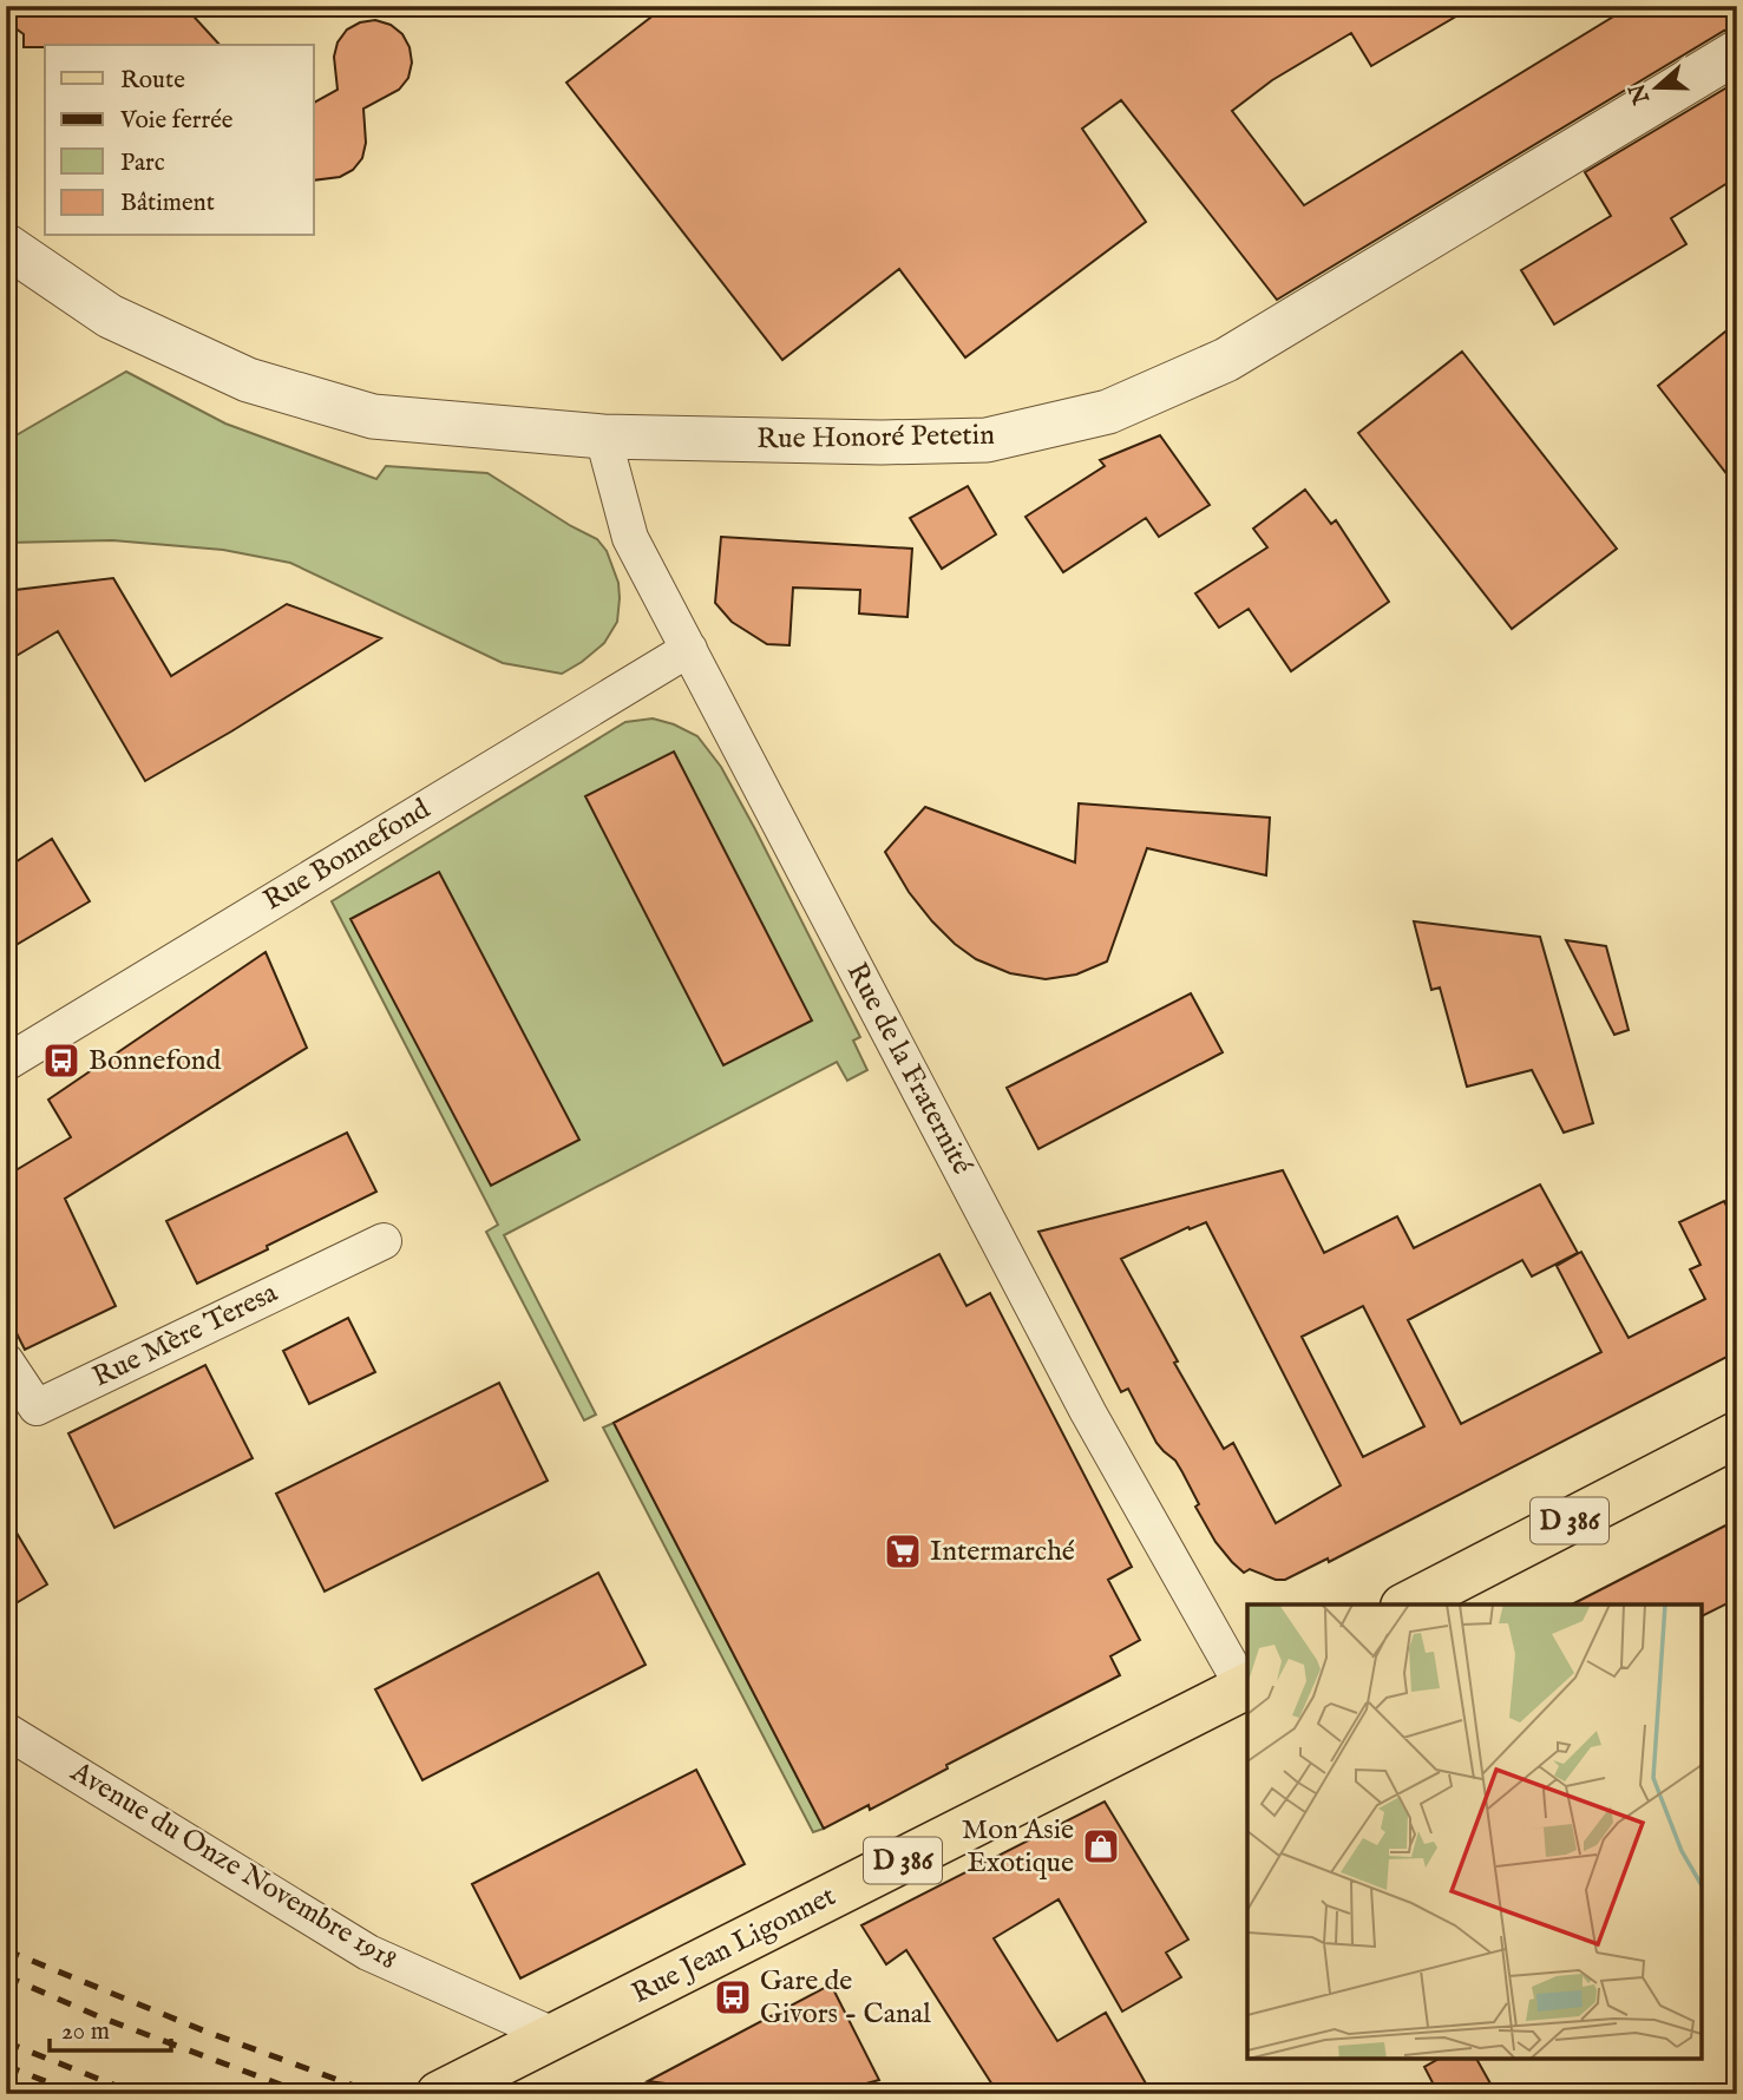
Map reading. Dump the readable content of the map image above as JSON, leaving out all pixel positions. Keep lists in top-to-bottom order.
{
  "streets": {
    "main road": ["D 386", "Rue Jean Ligonnet"],
    "street": [
      "Rue Honoré Petetin",
      "Rue Bonnefond",
      "Rue de la Fraternité",
      "Rue Mère Teresa",
      "Avenue du Onze Novembre 1918"
    ]
  },
  "crossings": [
    ["Rue Honoré Petetin", "Rue de la Fraternité"],
    ["Rue Bonnefond", "Rue de la Fraternité"],
    ["Rue de la Fraternité", "Rue Jean Ligonnet"],
    ["Avenue du Onze Novembre 1918", "Rue Jean Ligonnet"]
  ],
  "places": {
    "bus stop": ["Bonnefond", "Gare de Givors - Canal"],
    "supermarket": ["Intermarché"],
    "shop": ["Mon Asie Exotique"]
  },
  "legend": [
    "Route",
    "Voie ferrée",
    "Parc",
    "Bâtiment"
  ],
  "scale_bar": "20 m",
  "north": "left"
}
